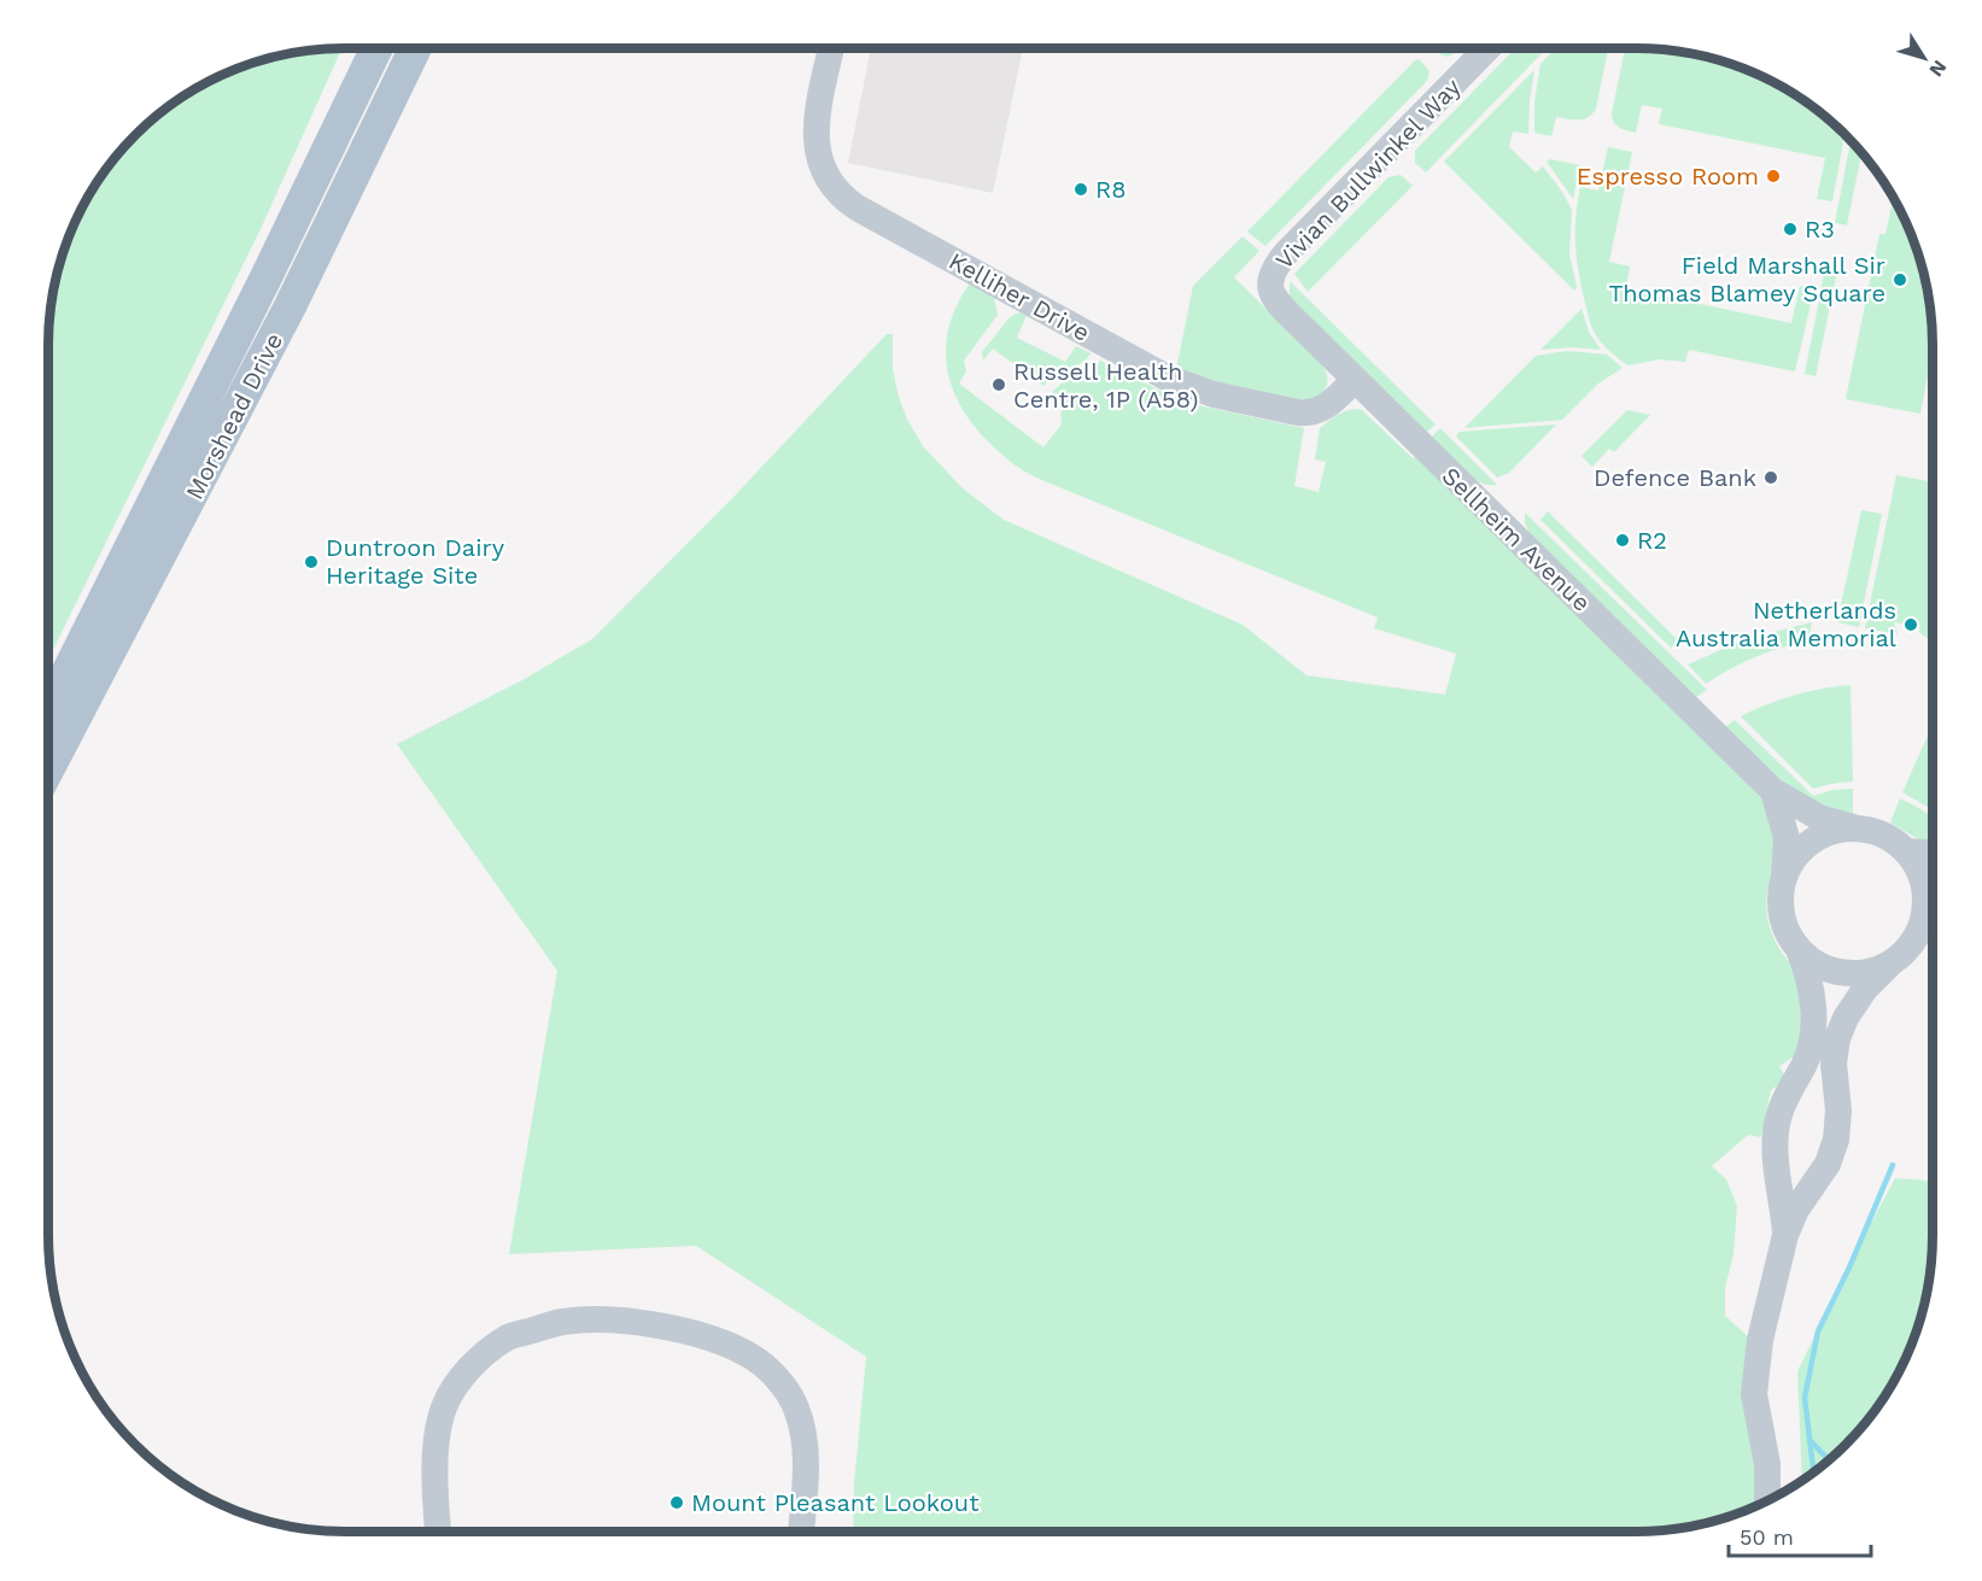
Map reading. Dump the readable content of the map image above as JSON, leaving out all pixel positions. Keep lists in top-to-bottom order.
{
  "streets": {
    "main road": ["Morshead Drive"],
    "street": ["Vivian Bullwinkel Way", "Kelliher Drive", "Sellheim Avenue"]
  },
  "crossings": [
    ["Vivian Bullwinkel Way", "Sellheim Avenue"],
    ["Kelliher Drive", "Sellheim Avenue"]
  ],
  "places": [
    "Espresso Room",
    "R8",
    "R3",
    "Field Marshall Sir Thomas Blamey Square",
    "Russell Health Centre, 1P (A58)",
    "Defence Bank",
    "R2",
    "Duntroon Dairy Heritage Site",
    "Netherlands Australia Memorial",
    "Mount Pleasant Lookout"
  ],
  "scale_bar": "50 m",
  "north": "bottom right"
}
